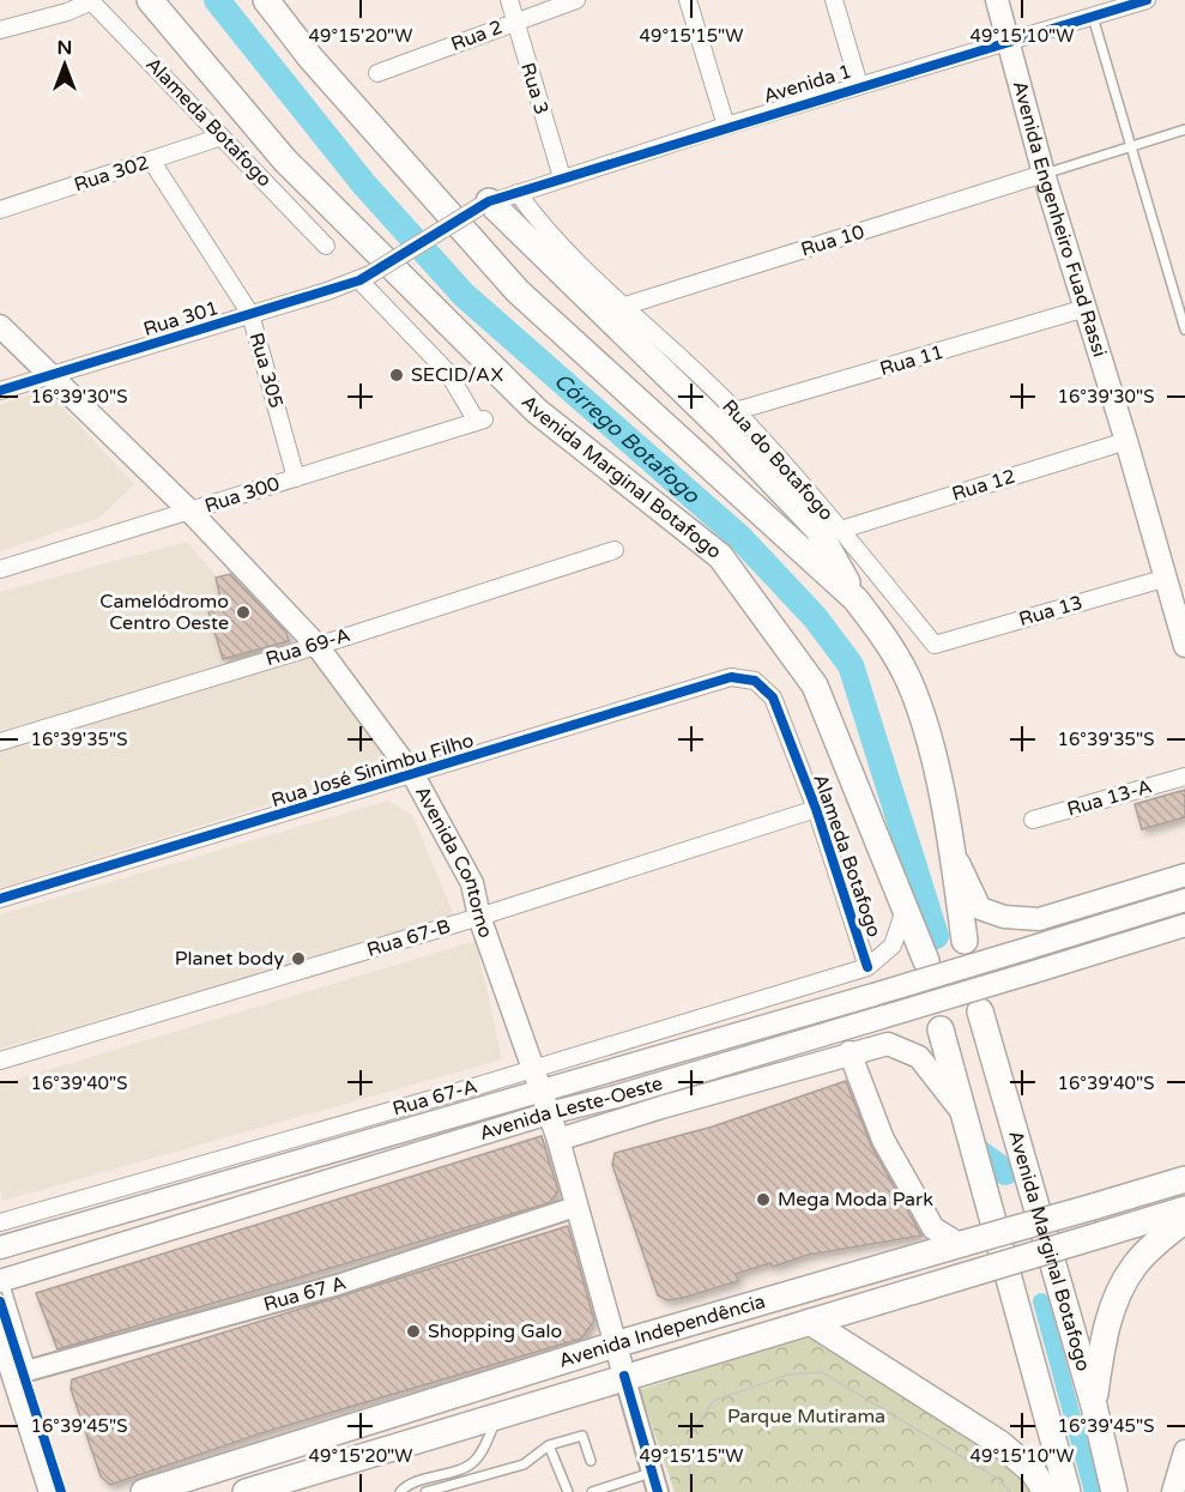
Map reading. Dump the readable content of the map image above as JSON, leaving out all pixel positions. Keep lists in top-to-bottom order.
{
  "streets": {
    "main road": [
      "Avenida Engenheiro Fuad Rassi",
      "Avenida Marginal Botafogo",
      "Avenida Contorno",
      "Avenida Leste-Oeste",
      "Avenida Independência"
    ],
    "street": [
      "Rua 2",
      "Avenida 1",
      "Rua 3",
      "Alameda Botafogo",
      "Rua 302",
      "Rua 10",
      "Rua 301",
      "Rua 11",
      "Rua 305",
      "Rua do Botafogo",
      "Rua 12",
      "Rua 300",
      "Rua 13",
      "Rua 69-A",
      "Rua José Sinimbu Filho",
      "Rua 13-A",
      "Rua 67-B",
      "Rua 67-A",
      "Rua 67 A"
    ]
  },
  "crossings": [
    ["Rua 2", "Rua 3"],
    ["Avenida 1", "Rua 3"],
    ["Avenida 1", "Avenida Engenheiro Fuad Rassi"],
    ["Avenida 1", "Rua 301"],
    ["Avenida 1", "Rua do Botafogo"],
    ["Alameda Botafogo", "Rua 302"],
    ["Alameda Botafogo", "Rua José Sinimbu Filho"],
    ["Alameda Botafogo", "Rua 67-B"],
    ["Alameda Botafogo", "Rua 67-A"],
    ["Rua 302", "Rua 305"],
    ["Avenida Engenheiro Fuad Rassi", "Rua 10"],
    ["Avenida Engenheiro Fuad Rassi", "Rua 11"],
    ["Avenida Engenheiro Fuad Rassi", "Rua 12"],
    ["Avenida Engenheiro Fuad Rassi", "Rua 13"],
    ["Rua 10", "Rua do Botafogo"],
    ["Rua 301", "Rua 305"],
    ["Rua 301", "Rua 300"],
    ["Rua 301", "Avenida Contorno"],
    ["Rua 11", "Rua do Botafogo"],
    ["Rua 305", "Rua 300"],
    ["Rua do Botafogo", "Rua 12"],
    ["Rua do Botafogo", "Rua 13"],
    ["Rua 300", "Avenida Contorno"],
    ["Rua 69-A", "Avenida Contorno"],
    ["Rua José Sinimbu Filho", "Avenida Contorno"],
    ["Avenida Contorno", "Rua 67-B"],
    ["Avenida Contorno", "Rua 67-A"],
    ["Avenida Contorno", "Avenida Leste-Oeste"],
    ["Avenida Contorno", "Rua 67 A"],
    ["Avenida Contorno", "Avenida Independência"],
    ["Rua 67-A", "Avenida Leste-Oeste"]
  ],
  "water": ["Córrego Botafogo"],
  "parks": ["Parque Mutirama"],
  "places": [
    "SECID/AX",
    "Camelódromo Centro Oeste",
    "Planet body",
    "Mega Moda Park",
    "Shopping Galo"
  ],
  "north": "top",
  "coordinates": [
    "49°15'20\"W",
    "49°15'15\"W",
    "49°15'10\"W",
    "16°39'30\"S",
    "16°39'35\"S",
    "16°39'40\"S",
    "16°39'45\"S"
  ]
}
